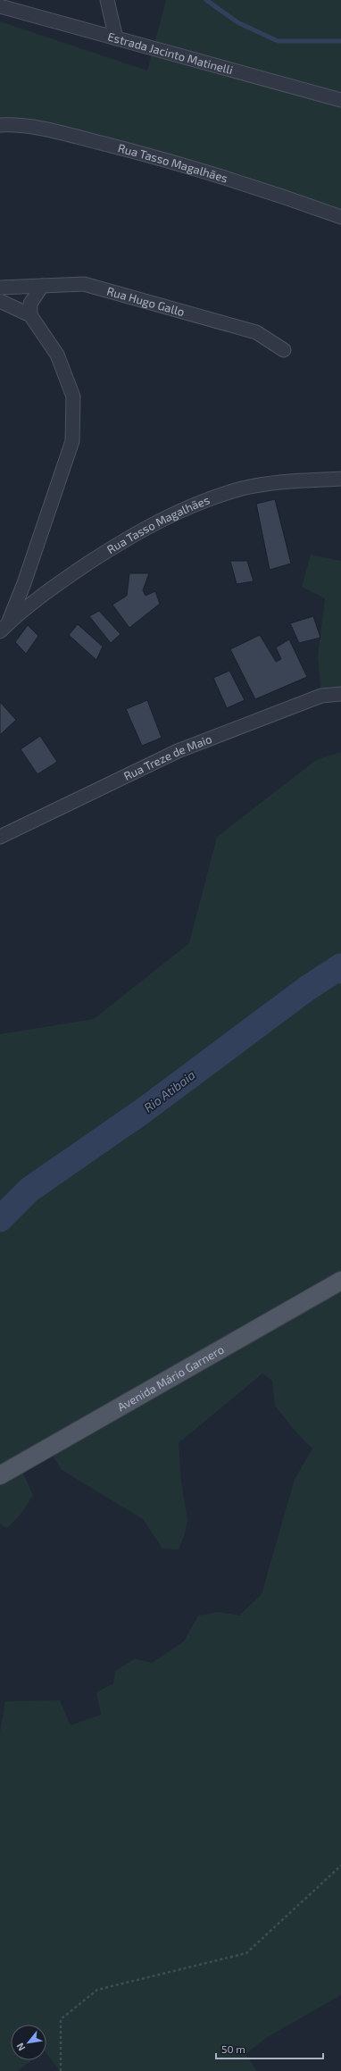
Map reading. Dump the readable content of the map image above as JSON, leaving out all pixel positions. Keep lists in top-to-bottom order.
{
  "streets": {
    "main road": ["Avenida Mário Garnero"],
    "street": [
      "Estrada Jacinto Matinelli",
      "Rua Tasso Magalhães",
      "Rua Hugo Gallo",
      "Rua Treze de Maio"
    ]
  },
  "water": ["Rio Atibaia"],
  "scale_bar": "50 m",
  "north": "bottom left"
}
